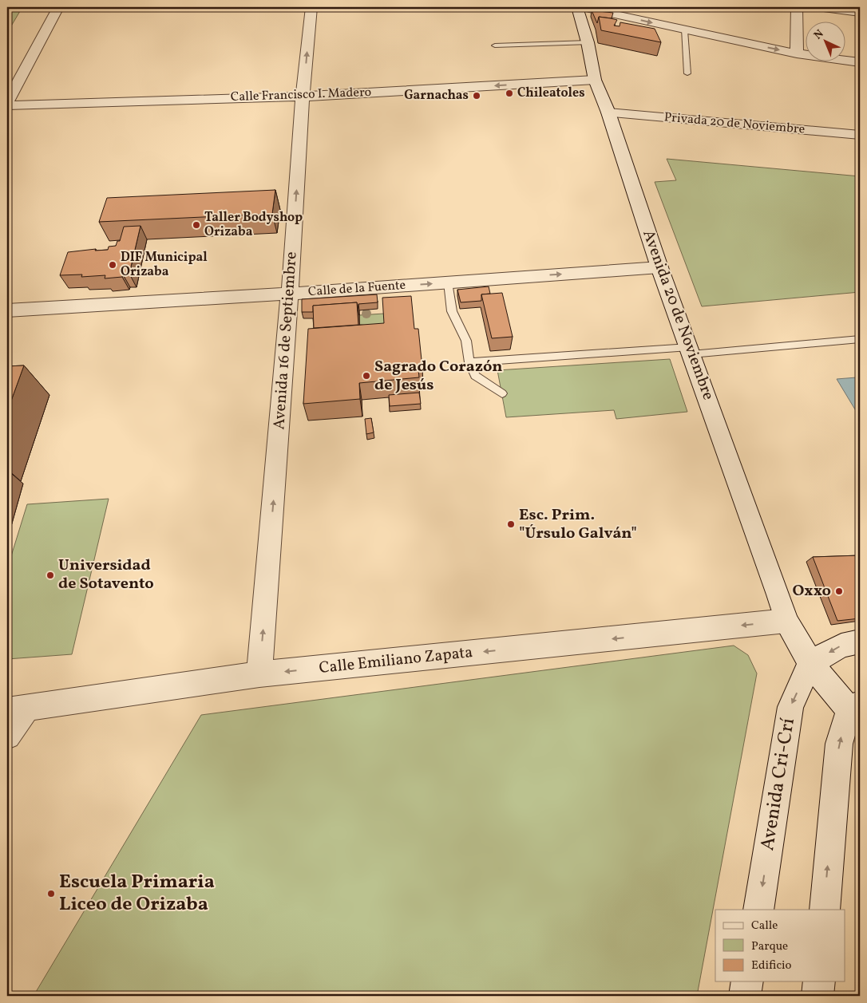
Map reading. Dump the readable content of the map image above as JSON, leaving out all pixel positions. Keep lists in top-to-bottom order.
{
  "streets": {
    "street": [
      "Calle Francisco I. Madero",
      "Privada 20 de Noviembre",
      "Calle de la Fuente",
      "Avenida 20 de Noviembre",
      "Avenida 16 de Septiembre",
      "Calle Emiliano Zapata",
      "Avenida Cri-Crí"
    ]
  },
  "crossings": [
    ["Calle Francisco I. Madero", "Avenida 20 de Noviembre"],
    ["Calle Francisco I. Madero", "Avenida 16 de Septiembre"],
    ["Privada 20 de Noviembre", "Avenida 20 de Noviembre"],
    ["Calle de la Fuente", "Avenida 20 de Noviembre"],
    ["Calle de la Fuente", "Avenida 16 de Septiembre"],
    ["Avenida 20 de Noviembre", "Calle Emiliano Zapata"],
    ["Avenida 16 de Septiembre", "Calle Emiliano Zapata"]
  ],
  "one_way": [
    "Calle Francisco I. Madero",
    "Calle de la Fuente",
    "Avenida 16 de Septiembre",
    "Calle Emiliano Zapata"
  ],
  "places": [
    "Chileatoles",
    "Garnachas",
    "Taller Bodyshop Orizaba",
    "DIF Municipal Orizaba",
    "Sagrado Corazón de Jesús",
    "Esc. Prim. \"Úrsulo Galván\"",
    "Universidad de Sotavento",
    "Oxxo",
    "Escuela Primaria Liceo de Orizaba"
  ],
  "legend": ["Calle", "Parque", "Edificio"],
  "north": "top left"
}
